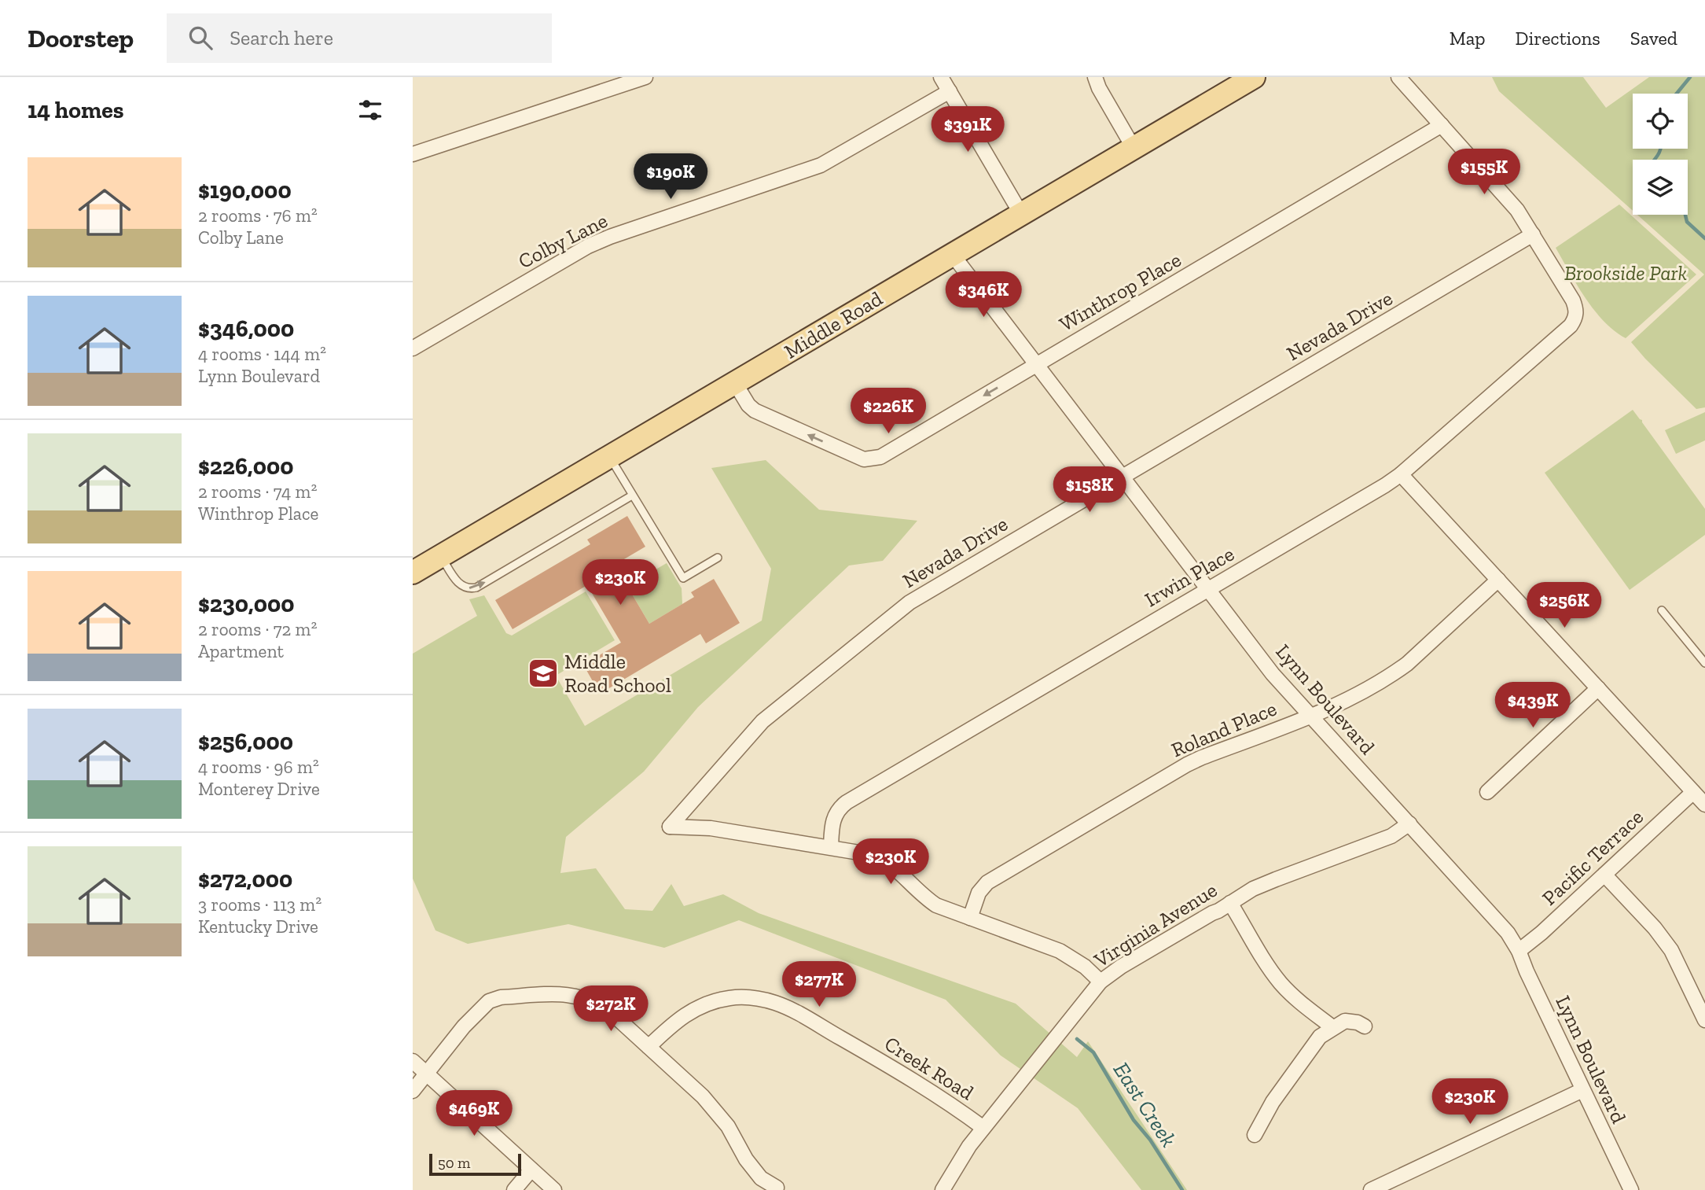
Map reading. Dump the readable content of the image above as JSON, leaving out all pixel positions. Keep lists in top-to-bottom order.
{
  "streets": {
    "main road": ["Middle Road"],
    "street": [
      "Colby Lane",
      "Winthrop Place",
      "Nevada Drive",
      "Irwin Place",
      "Lynn Boulevard",
      "Roland Place",
      "Pacific Terrace",
      "Virginia Avenue",
      "Creek Road"
    ]
  },
  "crossings": [
    ["Winthrop Place", "Middle Road"],
    ["Winthrop Place", "Lynn Boulevard"],
    ["Middle Road", "Lynn Boulevard"],
    ["Nevada Drive", "Irwin Place"],
    ["Nevada Drive", "Lynn Boulevard"],
    ["Irwin Place", "Lynn Boulevard"],
    ["Lynn Boulevard", "Roland Place"],
    ["Lynn Boulevard", "Pacific Terrace"],
    ["Lynn Boulevard", "Virginia Avenue"],
    ["Virginia Avenue", "Creek Road"]
  ],
  "one_way": ["Winthrop Place"],
  "water": ["East Creek"],
  "parks": ["Brookside Park"],
  "places": {
    "school or university": ["Middle Road School"]
  },
  "scale_bar": "50 m",
  "page": {
    "header": "Doorstep",
    "search": "Search here",
    "nav": ["Map", "Directions", "Saved"],
    "heading": "14 homes",
    "price": [
      "$391K",
      "$155K",
      "$190K",
      "$346K",
      "$226K",
      "$158K",
      "$230K",
      "$256K",
      "$439K",
      "$230K",
      "$277K",
      "$272K",
      "$230K",
      "$469K"
    ],
    "list": [
      {
        "name": "$190,000",
        "note": "2 rooms · 76 m² · Colby Lane"
      },
      {
        "name": "$346,000",
        "note": "4 rooms · 144 m² · Lynn Boulevard"
      },
      {
        "name": "$226,000",
        "note": "2 rooms · 74 m² · Winthrop Place"
      },
      {
        "name": "$230,000",
        "note": "2 rooms · 72 m² · Apartment"
      },
      {
        "name": "$256,000",
        "note": "4 rooms · 96 m² · Monterey Drive"
      },
      {
        "name": "$272,000",
        "note": "3 rooms · 113 m² · Kentucky Drive"
      }
    ],
    "scale": "50 m"
  }
}
